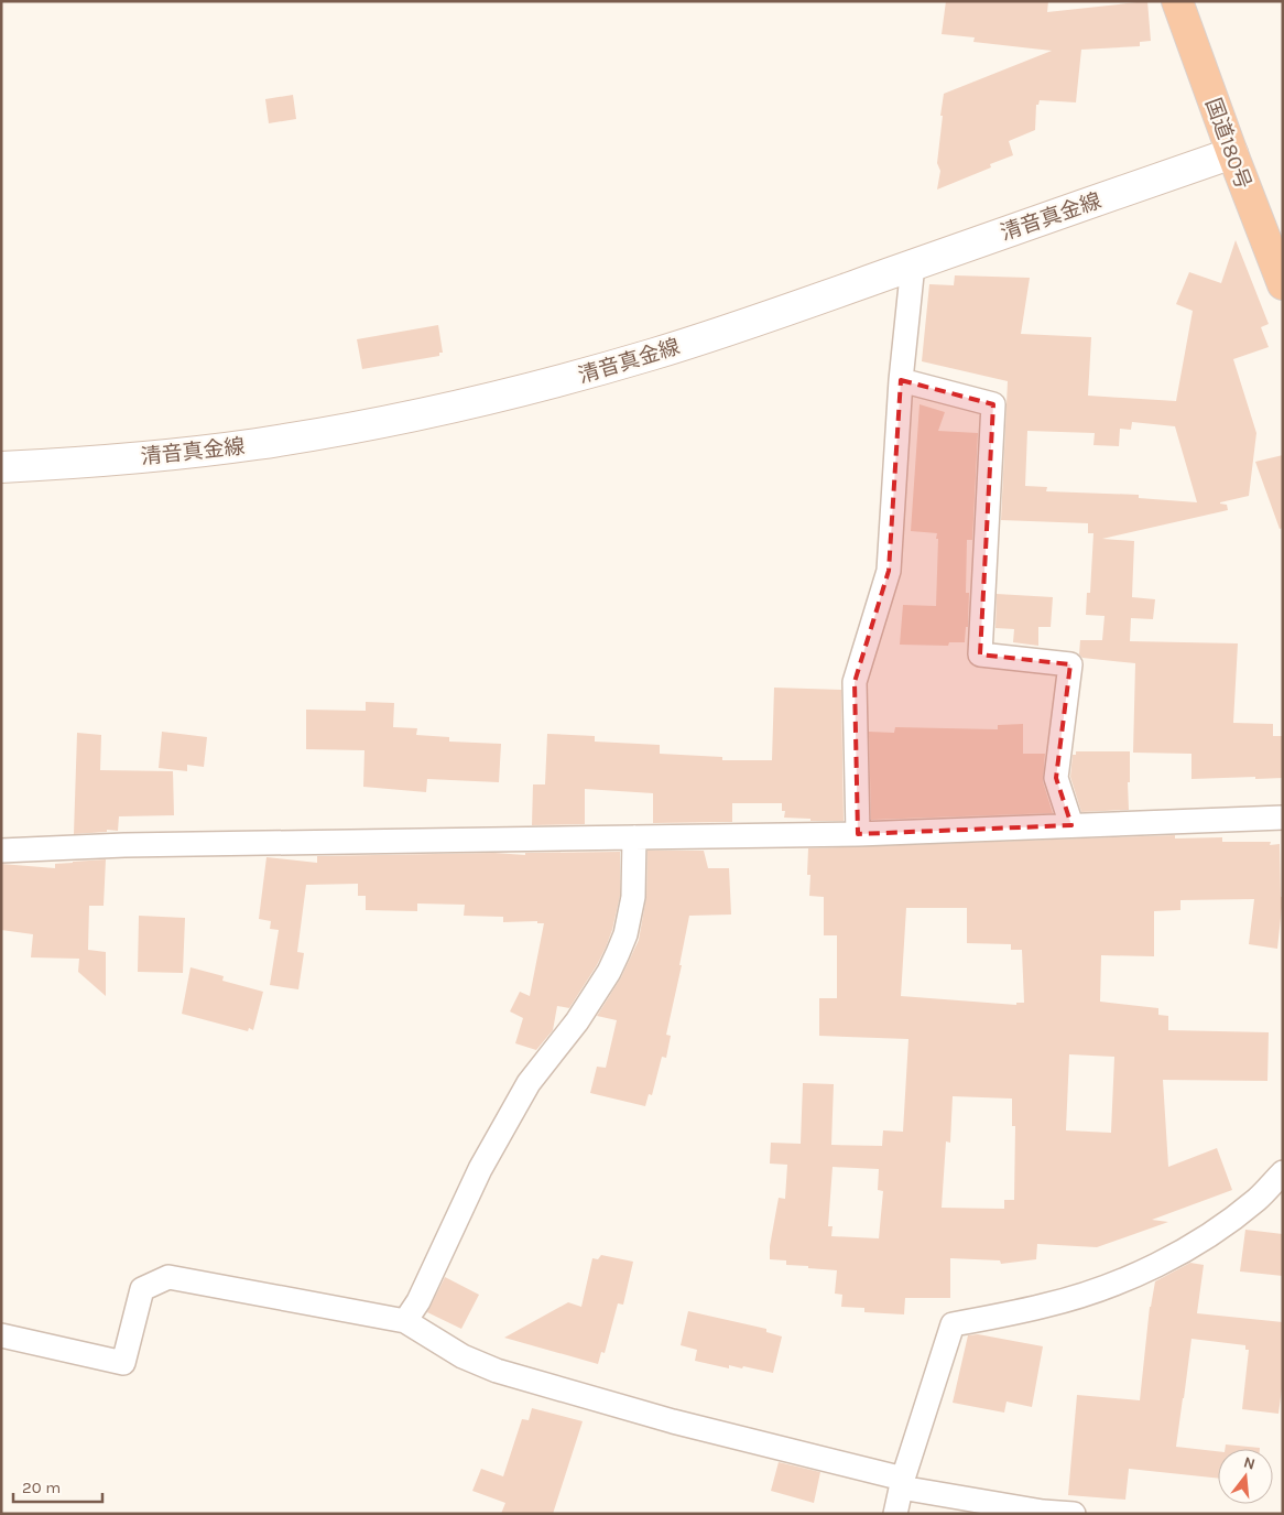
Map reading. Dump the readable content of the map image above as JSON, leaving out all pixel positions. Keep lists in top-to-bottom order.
{
  "streets": {
    "highway": ["国道180号"],
    "main road": ["清音真金線"]
  },
  "crossings": [
    ["国道180号", "清音真金線"]
  ],
  "scale_bar": "20 m",
  "north": "top"
}
